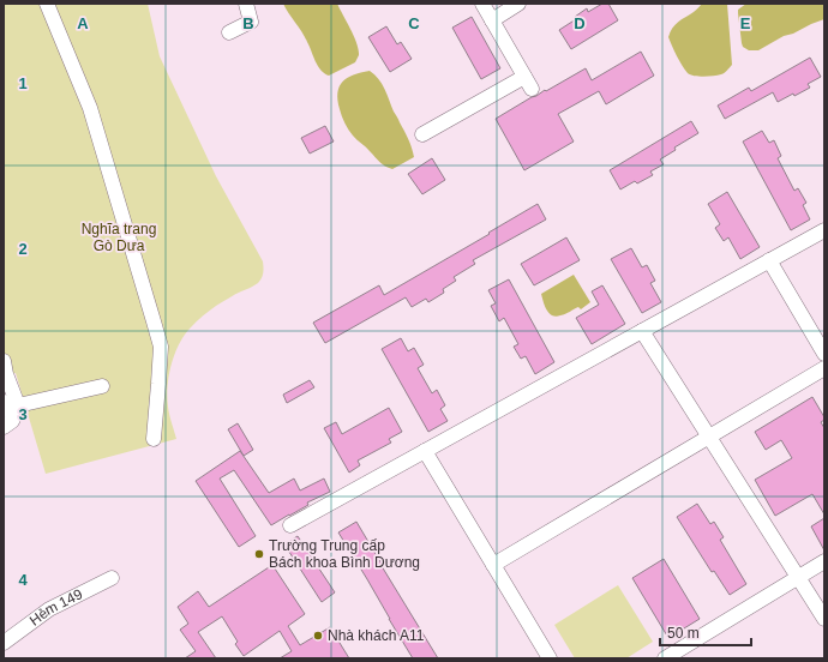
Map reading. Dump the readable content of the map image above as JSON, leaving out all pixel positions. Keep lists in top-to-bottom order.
{
  "streets": {
    "street": ["Hẻm 149"]
  },
  "parks": ["Nghĩa trang Gò Dưa"],
  "places": ["Trường Trung cấp Bách khoa Bình Dương", "Nhà khách A11"],
  "scale_bar": "50 m",
  "grid": {
    "columns": [
      "A",
      "B",
      "C",
      "D",
      "E"
    ],
    "rows": [
      "1",
      "2",
      "3",
      "4"
    ]
  }
}
